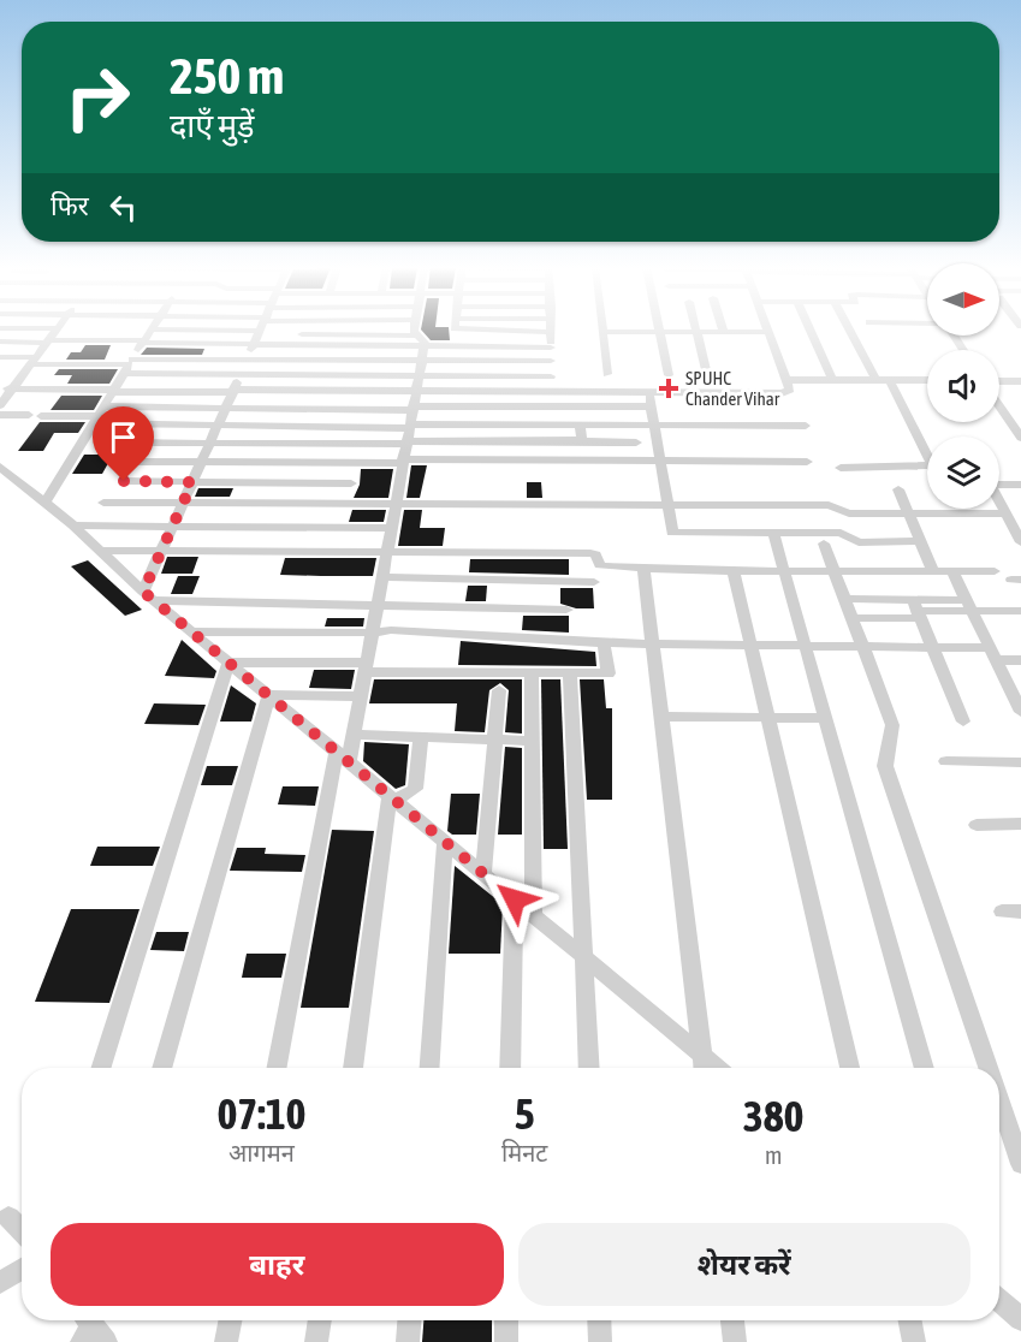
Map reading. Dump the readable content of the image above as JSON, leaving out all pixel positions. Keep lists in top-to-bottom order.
{
  "places": {
    "health": ["SPUHC Chander Vihar"]
  },
  "north": "right",
  "page": {
    "turn": ["250 m", "दाएँ मुड़ें"],
    "then": "फिर",
    "eta": [
      "07:10",
      "आगमन",
      "5",
      "मिनट",
      "380",
      "m"
    ],
    "buttons": ["बाहर", "शेयर करें"]
  }
}
